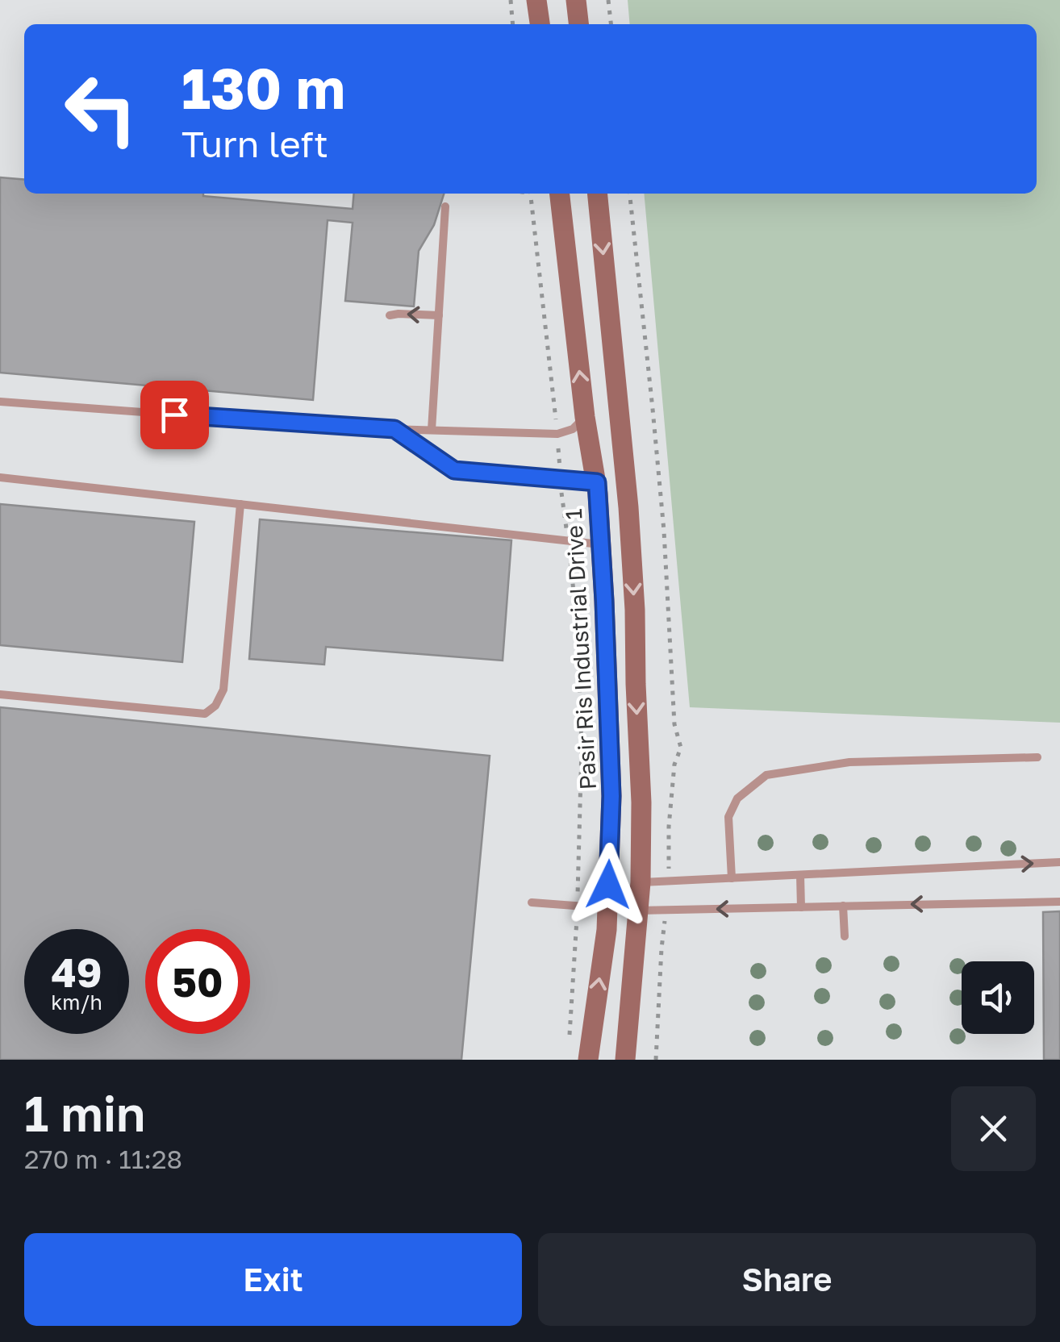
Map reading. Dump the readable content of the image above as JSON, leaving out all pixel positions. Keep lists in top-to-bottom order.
{
  "streets": {
    "main road": ["Pasir Ris Industrial Drive 1"]
  },
  "page": {
    "turn": ["130 m", "Turn left"],
    "speed": "49 km/h",
    "limit": "50",
    "heading": ["1 min", "270 m · 11:28"],
    "buttons": ["Exit", "Share"]
  }
}
